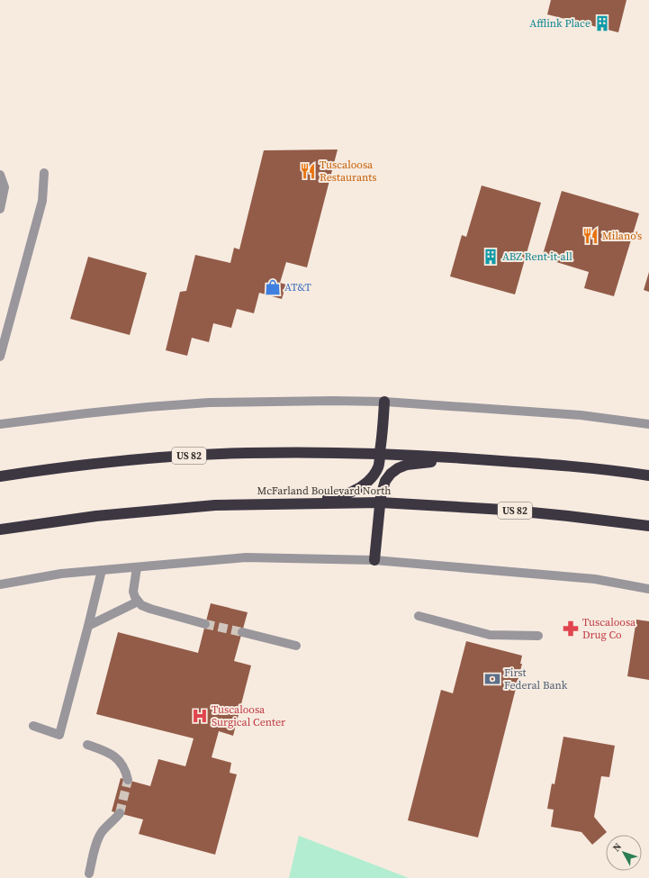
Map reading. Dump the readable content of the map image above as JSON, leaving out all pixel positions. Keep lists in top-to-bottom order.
{
  "streets": {
    "highway": ["US 82", "McFarland Boulevard North"]
  },
  "places": {
    "building": ["Afflink Place", "ABZ Rent-it-all"],
    "restaurant": ["Tuscaloosa Restaurants", "Milano's"],
    "shop": ["AT&T"],
    "pharmacy": ["Tuscaloosa Drug Co"],
    "bank": ["First Federal Bank"],
    "hospital": ["Tuscaloosa Surgical Center"]
  },
  "north": "top left"
}
